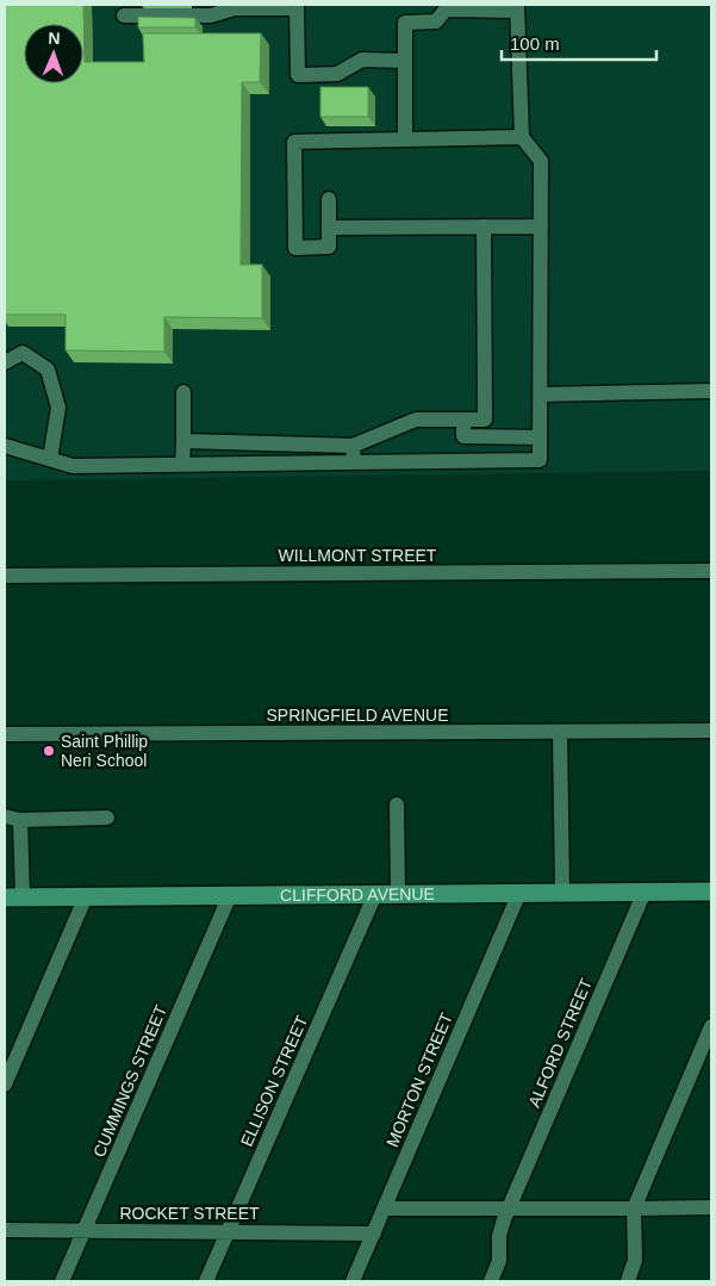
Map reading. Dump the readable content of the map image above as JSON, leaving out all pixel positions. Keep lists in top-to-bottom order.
{
  "streets": {
    "main road": ["CLIFFORD AVENUE"],
    "street": [
      "WILLMONT STREET",
      "SPRINGFIELD AVENUE",
      "ALFORD STREET",
      "MORTON STREET",
      "CUMMINGS STREET",
      "ELLISON STREET",
      "ROCKET STREET"
    ]
  },
  "crossings": [
    ["CLIFFORD AVENUE", "ALFORD STREET"],
    ["CLIFFORD AVENUE", "MORTON STREET"],
    ["CLIFFORD AVENUE", "CUMMINGS STREET"],
    ["CLIFFORD AVENUE", "ELLISON STREET"],
    ["MORTON STREET", "ROCKET STREET"],
    ["CUMMINGS STREET", "ROCKET STREET"],
    ["ELLISON STREET", "ROCKET STREET"]
  ],
  "places": ["Saint Phillip Neri School"],
  "scale_bar": "100 m",
  "north": "top"
}
